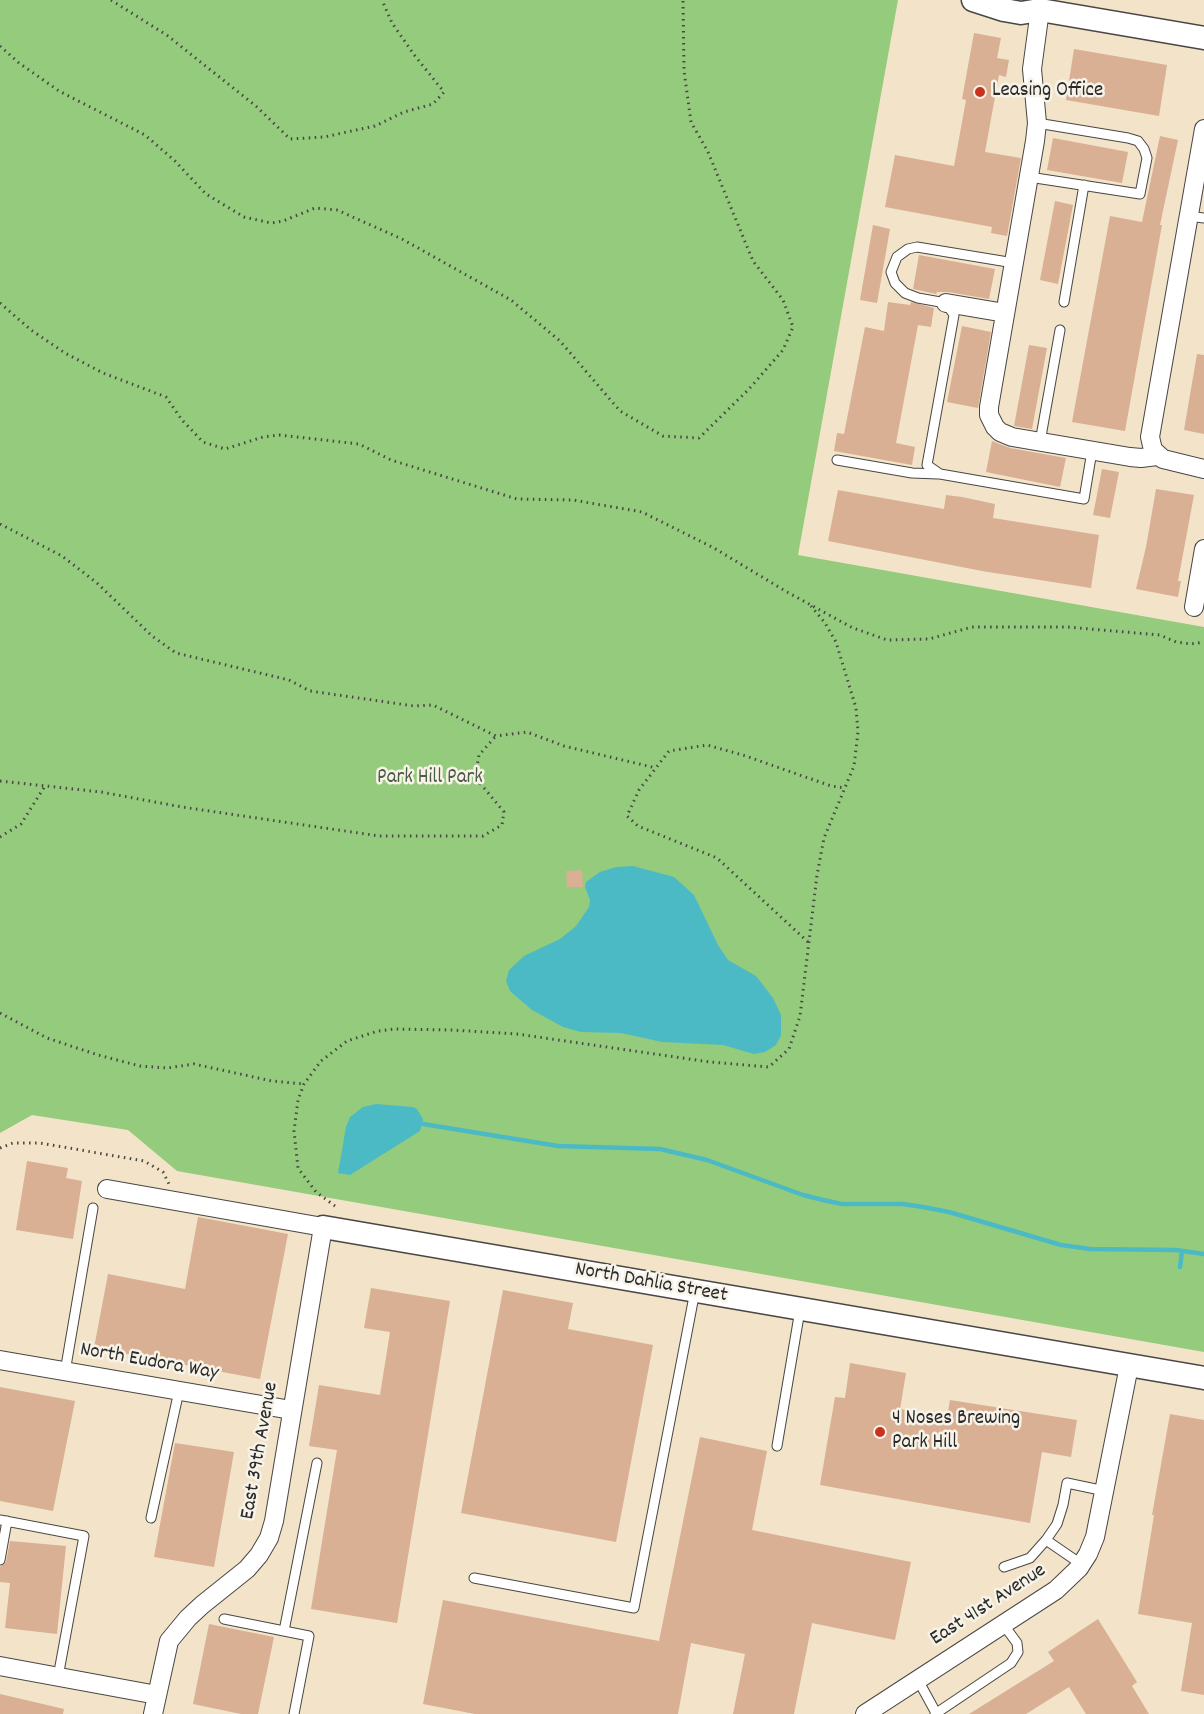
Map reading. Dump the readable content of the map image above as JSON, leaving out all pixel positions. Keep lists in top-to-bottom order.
{
  "streets": {
    "street": [
      "North Dahlia Street",
      "North Eudora Way",
      "East 39th Avenue",
      "East 41st Avenue"
    ]
  },
  "crossings": [
    ["North Dahlia Street", "East 39th Avenue"],
    ["North Dahlia Street", "East 41st Avenue"],
    ["North Eudora Way", "East 39th Avenue"]
  ],
  "parks": ["Park Hill Park"],
  "places": ["Leasing Office", "4 Noses Brewing Park Hill"]
}
